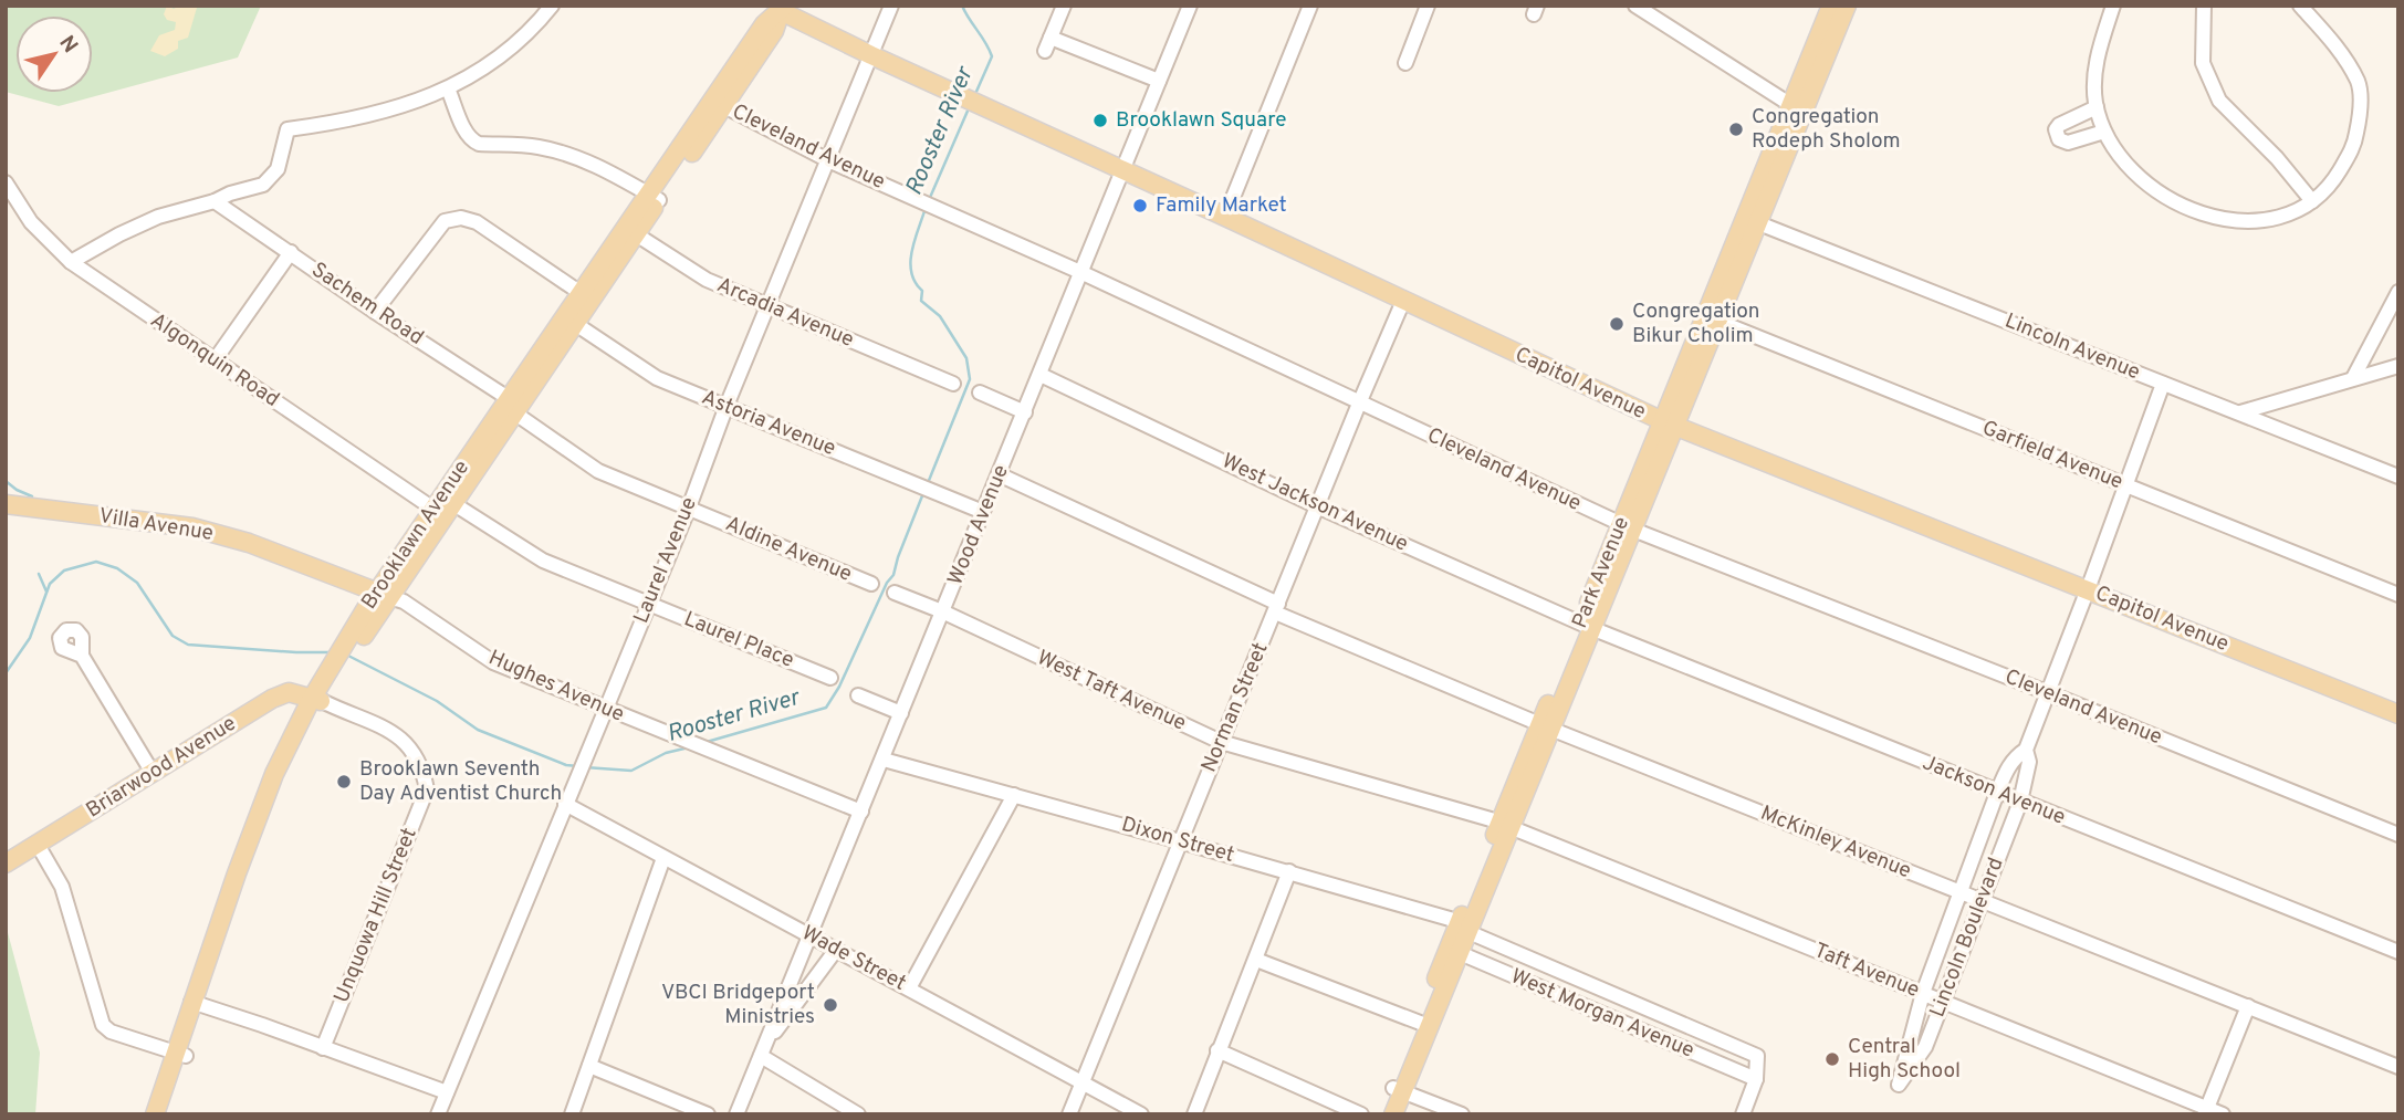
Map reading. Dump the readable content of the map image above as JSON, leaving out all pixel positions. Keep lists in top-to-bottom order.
{
  "streets": {
    "main road": [
      "Capitol Avenue",
      "Villa Avenue",
      "Brooklawn Avenue",
      "Park Avenue",
      "Briarwood Avenue"
    ],
    "street": [
      "Cleveland Avenue",
      "Sachem Road",
      "Arcadia Avenue",
      "Lincoln Avenue",
      "Algonquin Road",
      "Astoria Avenue",
      "Garfield Avenue",
      "West Jackson Avenue",
      "Wood Avenue",
      "Aldine Avenue",
      "Laurel Avenue",
      "Laurel Place",
      "Hughes Avenue",
      "West Taft Avenue",
      "Norman Street",
      "Jackson Avenue",
      "Dixon Street",
      "McKinley Avenue",
      "Unquowa Hill Street",
      "Lincoln Boulevard",
      "Wade Street",
      "Taft Avenue",
      "West Morgan Avenue"
    ]
  },
  "crossings": [
    ["Cleveland Avenue", "Wood Avenue"],
    ["Cleveland Avenue", "Brooklawn Avenue"],
    ["Cleveland Avenue", "Laurel Avenue"],
    ["Cleveland Avenue", "Park Avenue"],
    ["Cleveland Avenue", "Norman Street"],
    ["Cleveland Avenue", "Lincoln Boulevard"],
    ["Sachem Road", "Brooklawn Avenue"],
    ["Sachem Road", "Aldine Avenue"],
    ["Arcadia Avenue", "Brooklawn Avenue"],
    ["Arcadia Avenue", "Laurel Avenue"],
    ["Lincoln Avenue", "Park Avenue"],
    ["Lincoln Avenue", "Lincoln Boulevard"],
    ["Algonquin Road", "Brooklawn Avenue"],
    ["Algonquin Road", "Laurel Place"],
    ["Capitol Avenue", "Wood Avenue"],
    ["Capitol Avenue", "Brooklawn Avenue"],
    ["Capitol Avenue", "Laurel Avenue"],
    ["Capitol Avenue", "Park Avenue"],
    ["Capitol Avenue", "Norman Street"],
    ["Capitol Avenue", "Lincoln Boulevard"],
    ["Astoria Avenue", "Wood Avenue"],
    ["Astoria Avenue", "Brooklawn Avenue"],
    ["Astoria Avenue", "Laurel Avenue"],
    ["Garfield Avenue", "Park Avenue"],
    ["Garfield Avenue", "Lincoln Boulevard"],
    ["West Jackson Avenue", "Wood Avenue"],
    ["West Jackson Avenue", "Park Avenue"],
    ["West Jackson Avenue", "Norman Street"],
    ["West Jackson Avenue", "Jackson Avenue"],
    ["Villa Avenue", "Brooklawn Avenue"],
    ["Villa Avenue", "Hughes Avenue"],
    ["Wood Avenue", "Hughes Avenue"],
    ["Wood Avenue", "West Taft Avenue"],
    ["Wood Avenue", "Dixon Street"],
    ["Wood Avenue", "McKinley Avenue"],
    ["Wood Avenue", "Wade Street"],
    ["Brooklawn Avenue", "Aldine Avenue"],
    ["Brooklawn Avenue", "Laurel Place"],
    ["Brooklawn Avenue", "Hughes Avenue"],
    ["Brooklawn Avenue", "Briarwood Avenue"],
    ["Brooklawn Avenue", "Unquowa Hill Street"],
    ["Aldine Avenue", "Laurel Avenue"],
    ["Laurel Avenue", "Laurel Place"],
    ["Laurel Avenue", "Hughes Avenue"],
    ["Laurel Avenue", "Wade Street"],
    ["Park Avenue", "West Taft Avenue"],
    ["Park Avenue", "Jackson Avenue"],
    ["Park Avenue", "Dixon Street"],
    ["Park Avenue", "McKinley Avenue"],
    ["Park Avenue", "Taft Avenue"],
    ["Park Avenue", "West Morgan Avenue"],
    ["West Taft Avenue", "Norman Street"],
    ["West Taft Avenue", "Taft Avenue"],
    ["Norman Street", "Dixon Street"],
    ["Norman Street", "McKinley Avenue"],
    ["Norman Street", "Wade Street"],
    ["Briarwood Avenue", "Unquowa Hill Street"],
    ["Jackson Avenue", "Lincoln Boulevard"],
    ["Dixon Street", "West Morgan Avenue"],
    ["McKinley Avenue", "Lincoln Boulevard"],
    ["Lincoln Boulevard", "Taft Avenue"]
  ],
  "water": ["Rooster River"],
  "places": [
    "Brooklawn Square",
    "Congregation Rodeph Sholom",
    "Family Market",
    "Congregation Bikur Cholim",
    "Brooklawn Seventh Day Adventist Church",
    "VBCI Bridgeport Ministries",
    "Central High School"
  ],
  "north": "top right"
}
